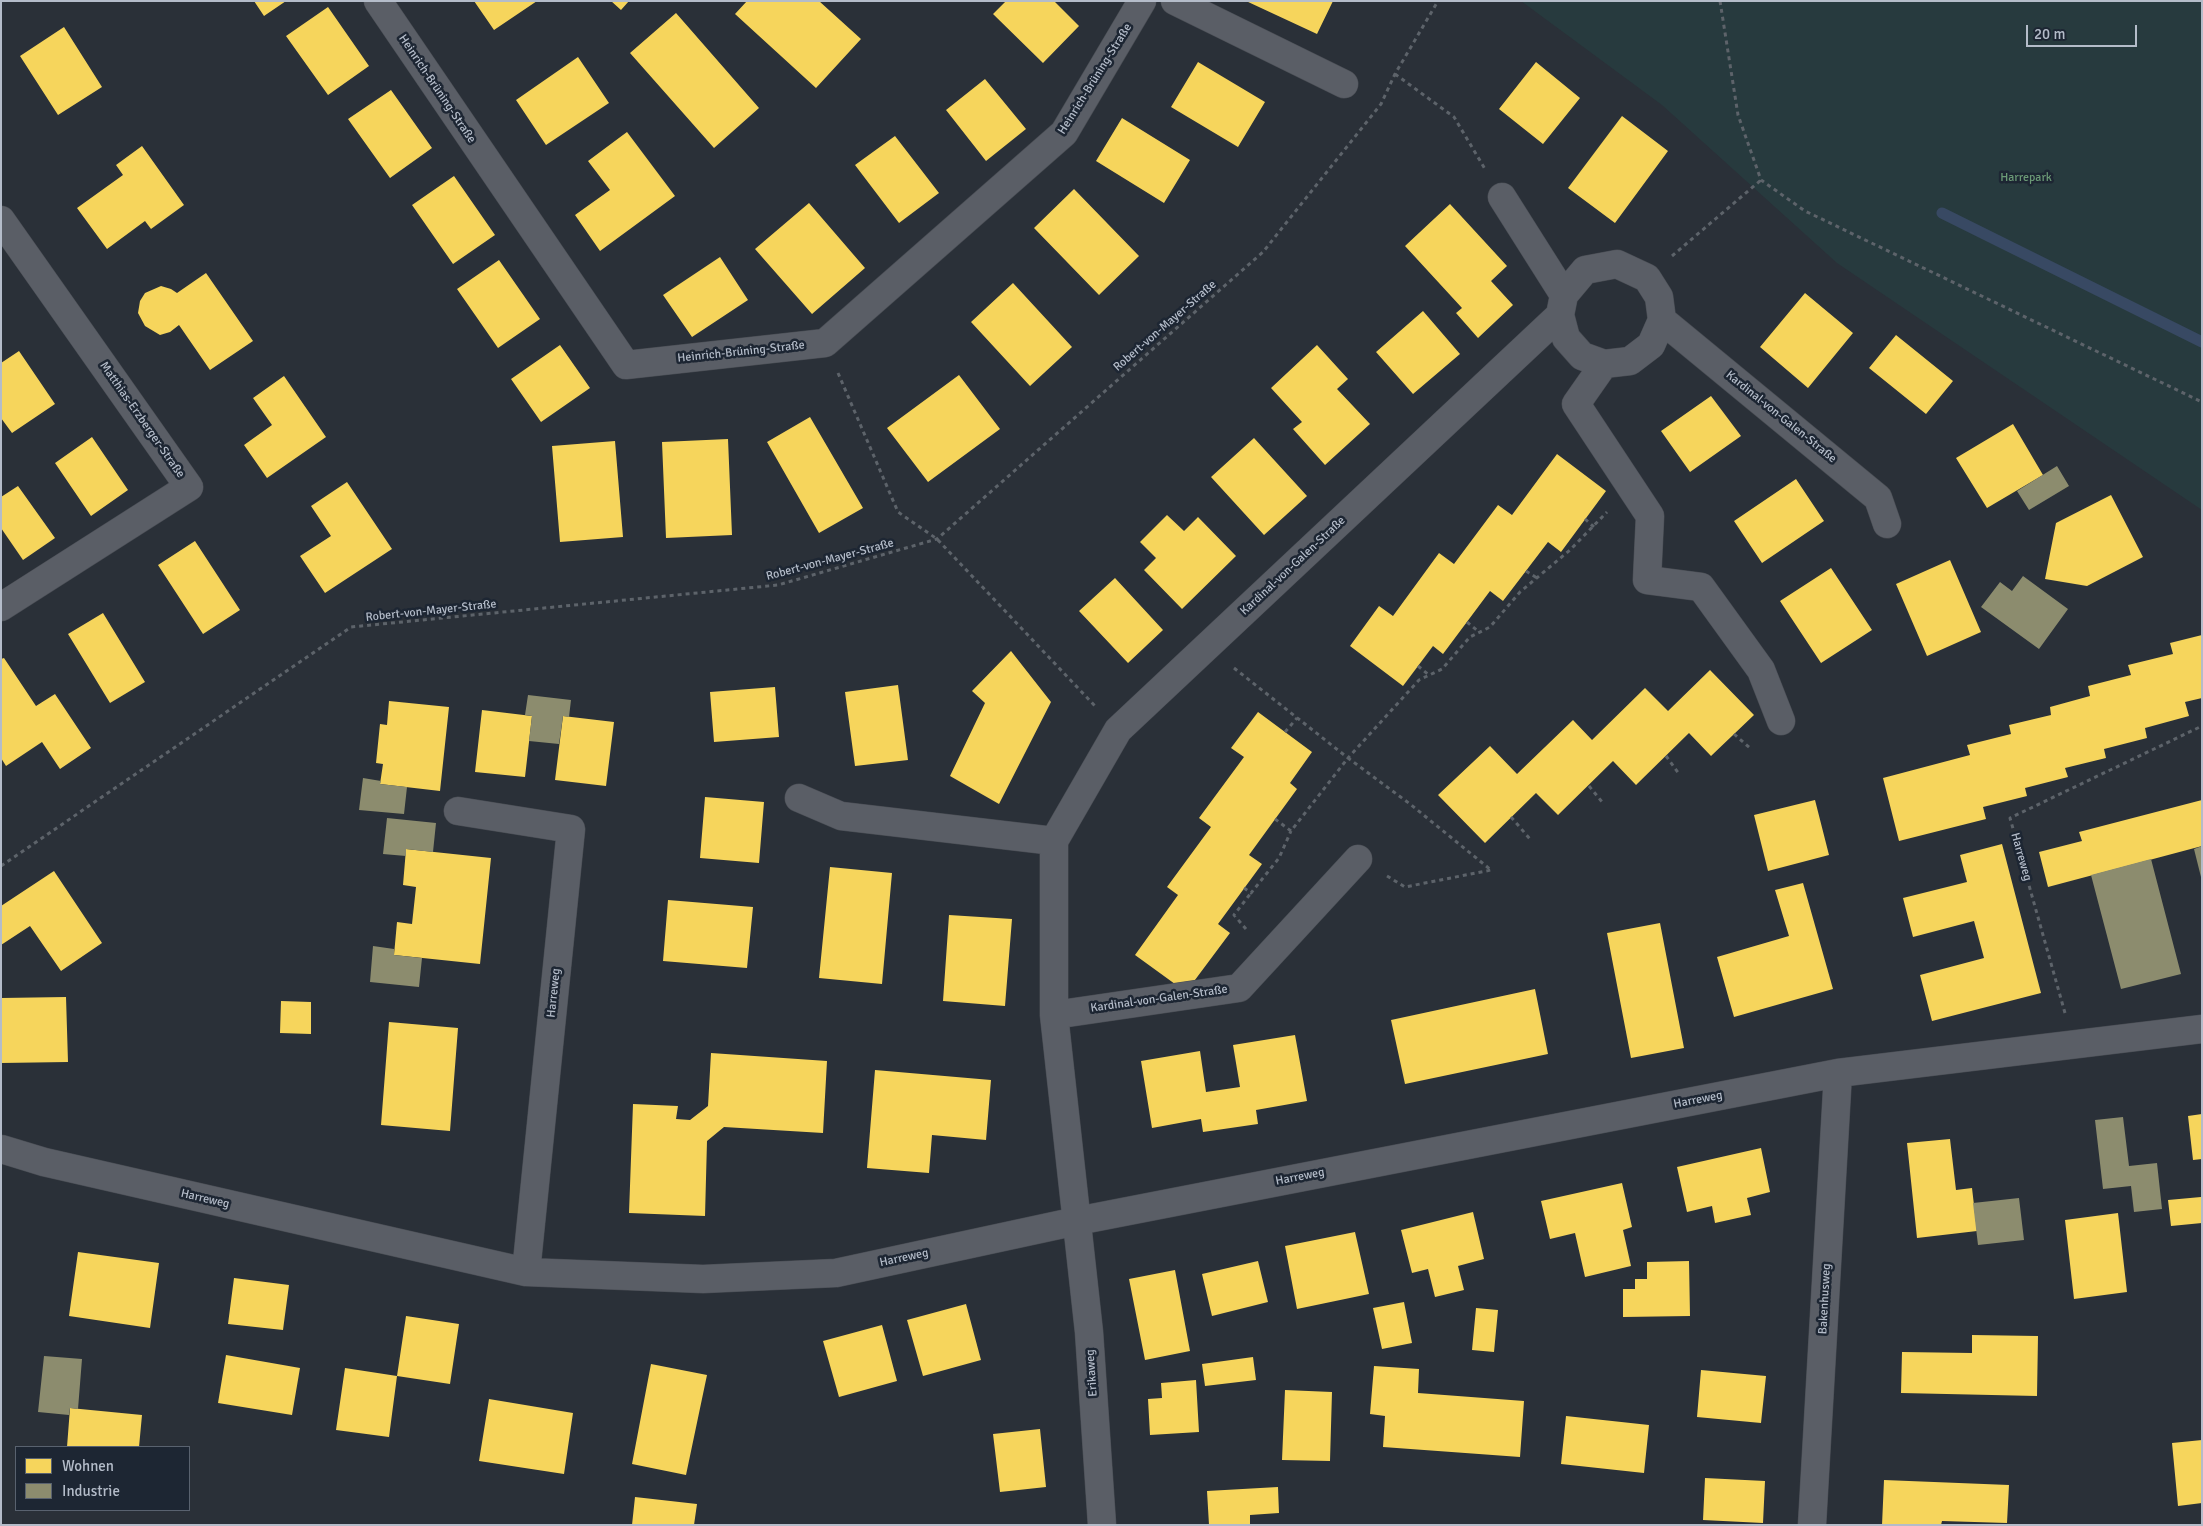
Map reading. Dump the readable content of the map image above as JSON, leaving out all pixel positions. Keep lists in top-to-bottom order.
{
  "streets": {
    "street": [
      "Heinrich-Brüning-Straße",
      "Kardinal-von-Galen-Straße",
      "Matthias-Erzberger-Straße",
      "Harreweg",
      "Bakenhusweg",
      "Erikaweg"
    ],
    "path": ["Robert-von-Mayer-Straße"]
  },
  "crossings": [
    ["Kardinal-von-Galen-Straße", "Harreweg"],
    ["Kardinal-von-Galen-Straße", "Erikaweg"],
    ["Harreweg", "Bakenhusweg"],
    ["Harreweg", "Erikaweg"]
  ],
  "parks": ["Harrepark"],
  "legend": ["Wohnen", "Industrie"],
  "scale_bar": "20 m"
}
